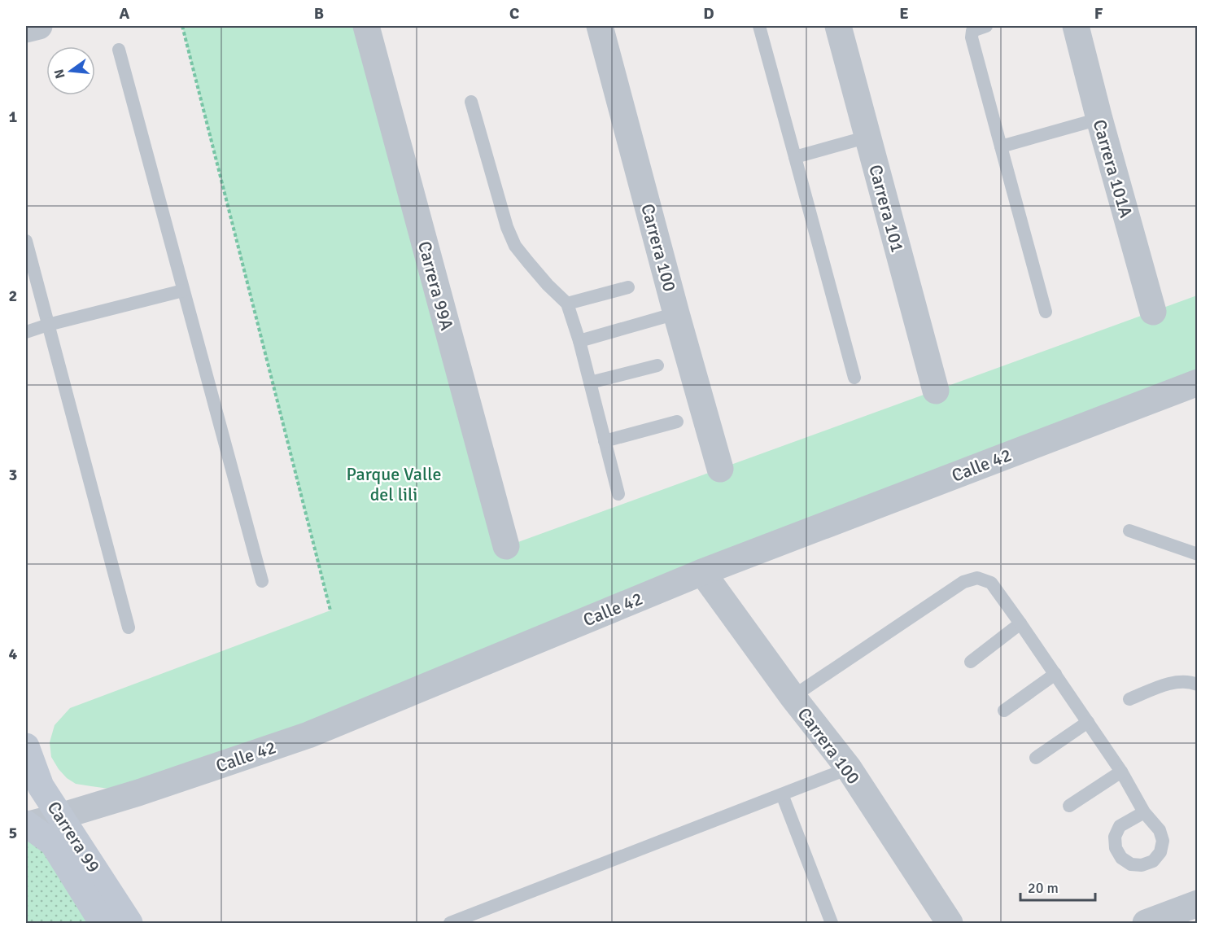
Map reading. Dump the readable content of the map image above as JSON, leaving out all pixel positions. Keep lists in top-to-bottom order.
{
  "streets": {
    "main road": ["Carrera 99"],
    "street": [
      "Carrera 101A",
      "Carrera 101",
      "Carrera 100",
      "Carrera 99A",
      "Calle 42"
    ]
  },
  "crossings": [
    ["Carrera 100", "Calle 42"],
    ["Calle 42", "Carrera 99"]
  ],
  "parks": ["Parque Valle del lili"],
  "scale_bar": "20 m",
  "north": "left",
  "grid": {
    "columns": [
      "A",
      "B",
      "C",
      "D",
      "E",
      "F"
    ],
    "rows": [
      "1",
      "2",
      "3",
      "4",
      "5"
    ]
  }
}
